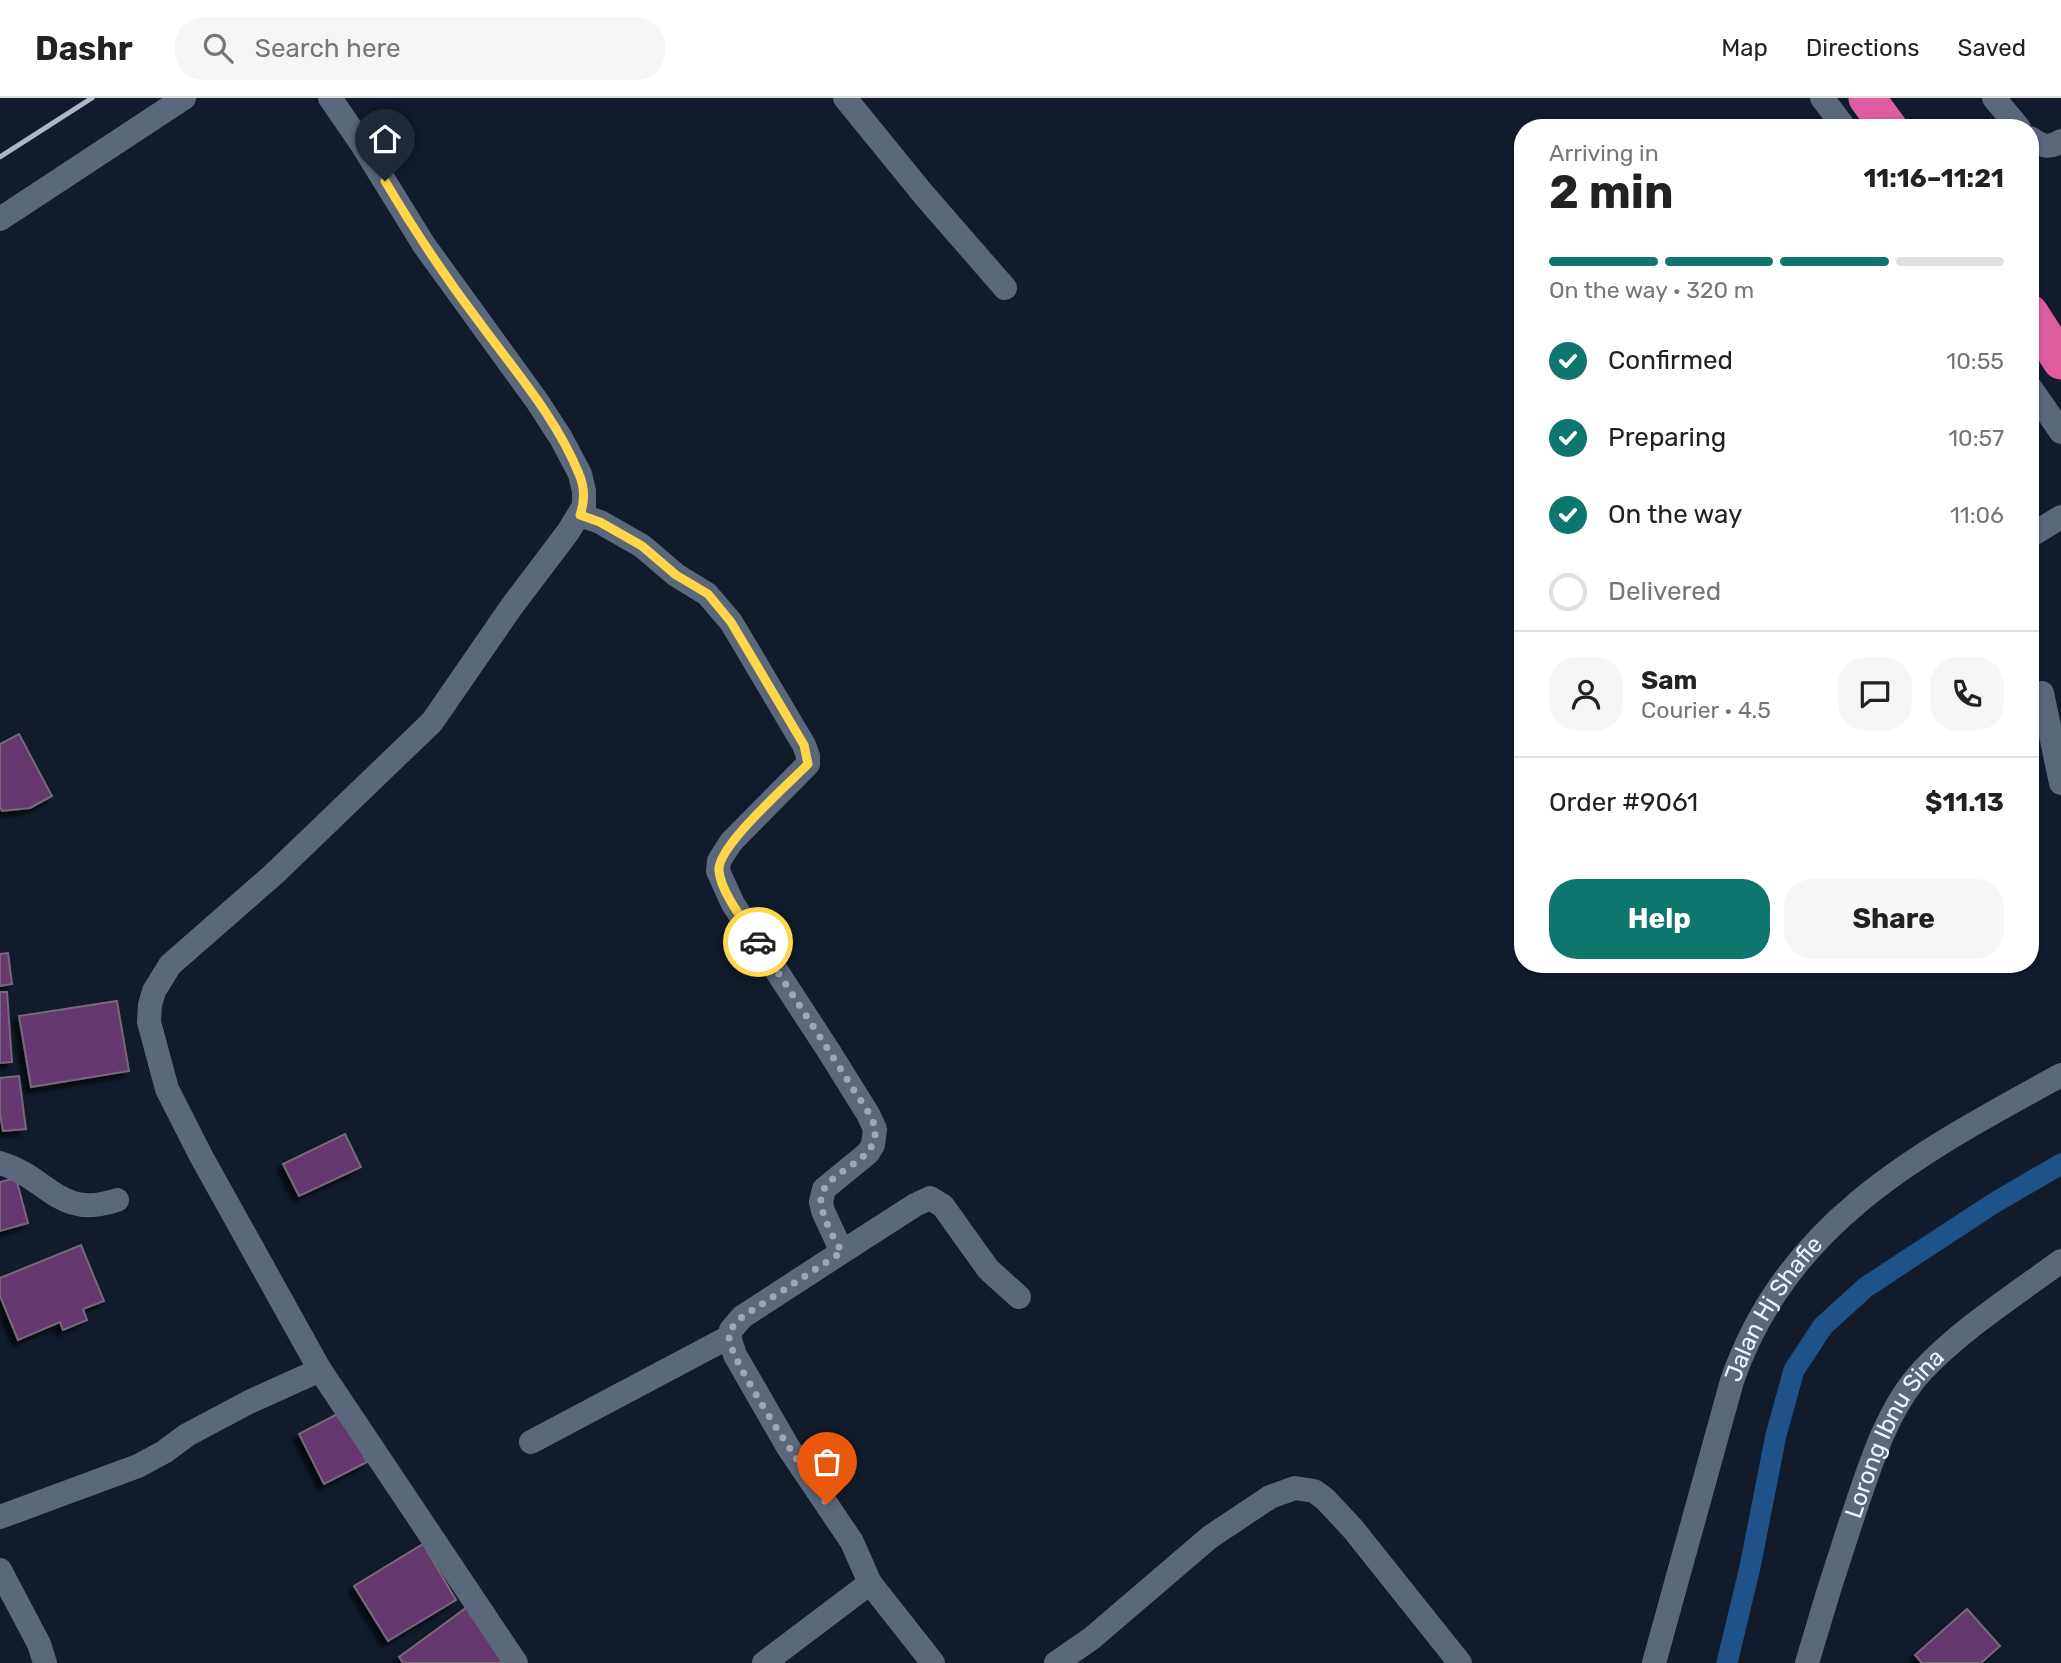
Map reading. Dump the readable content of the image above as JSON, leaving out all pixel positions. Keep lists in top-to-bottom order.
{
  "streets": {
    "street": ["Jalan Hj Shafie", "Lorong Ibnu Sina"]
  },
  "page": {
    "header": "Dashr",
    "search": "Search here",
    "nav": ["Map", "Directions", "Saved"],
    "heading": ["2 min", "Arriving in", "11:16–11:21"],
    "panel": [
      "Sam",
      "Courier · 4.5",
      "Order #9061",
      "$11.13"
    ],
    "bar": "On the way · 320 m",
    "list": [
      ["Confirmed", "10:55"],
      ["Preparing", "10:57"],
      ["On the way", "11:06"],
      "Delivered"
    ],
    "buttons": ["Help", "Share"]
  }
}
